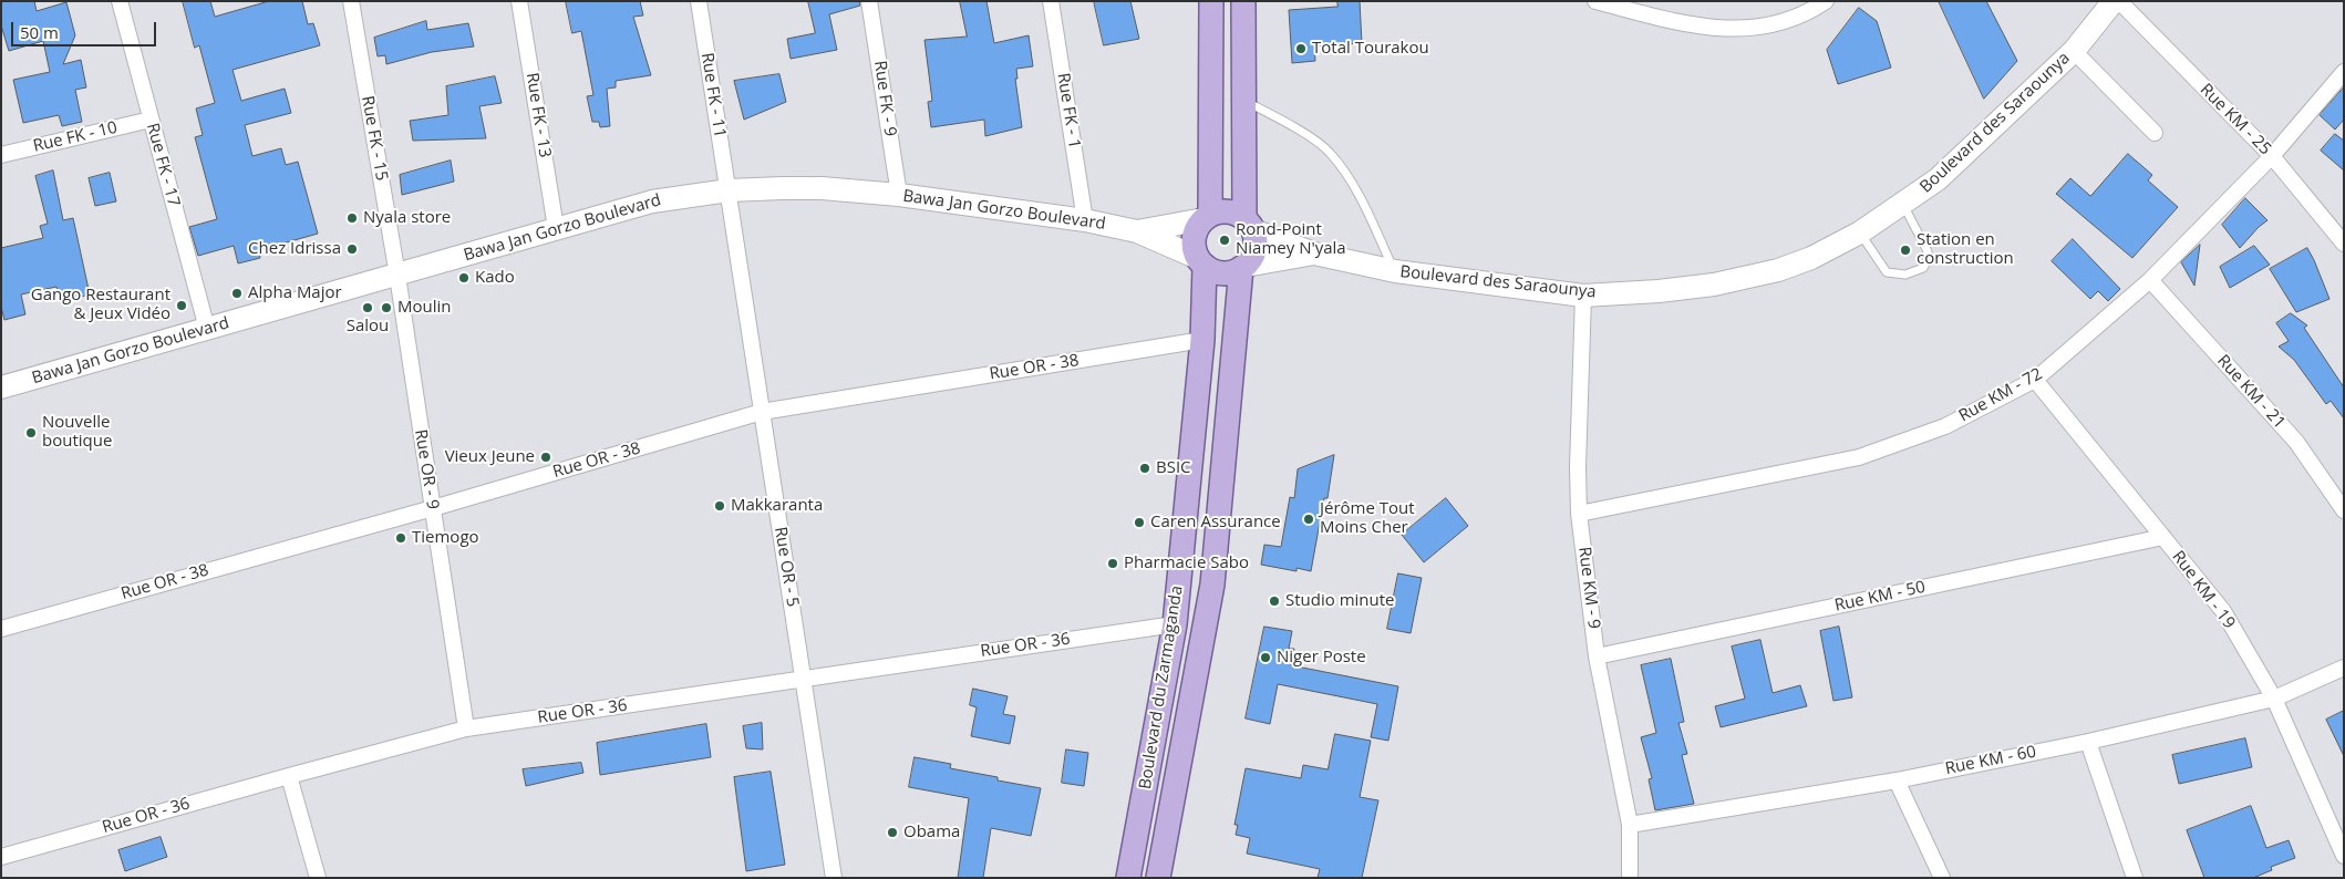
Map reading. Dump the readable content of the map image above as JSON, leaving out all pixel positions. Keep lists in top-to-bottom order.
{
  "streets": {
    "main road": ["Boulevard des Saraounya", "Bawa Jan Gorzo Boulevard", "Boulevard du Zarmaganda"],
    "street": [
      "Rue FK - 11",
      "Rue FK - 9",
      "Rue FK - 1",
      "Rue FK - 13",
      "Rue KM - 25",
      "Rue FK - 10",
      "Rue FK - 15",
      "Rue FK - 17",
      "Rue OR - 38",
      "Rue KM - 21",
      "Rue KM - 72",
      "Rue OR - 9",
      "Rue OR - 5",
      "Rue KM - 9",
      "Rue KM - 19",
      "Rue KM - 50",
      "Rue OR - 36",
      "Rue KM - 60"
    ]
  },
  "crossings": [
    ["Rue FK - 11", "Bawa Jan Gorzo Boulevard"],
    ["Rue FK - 11", "Rue OR - 5"],
    ["Rue FK - 9", "Bawa Jan Gorzo Boulevard"],
    ["Rue FK - 1", "Bawa Jan Gorzo Boulevard"],
    ["Rue FK - 13", "Bawa Jan Gorzo Boulevard"],
    ["Rue KM - 25", "Rue KM - 72"],
    ["Boulevard des Saraounya", "Bawa Jan Gorzo Boulevard"],
    ["Boulevard des Saraounya", "Rue KM - 9"],
    ["Boulevard des Saraounya", "Boulevard du Zarmaganda"],
    ["Rue FK - 10", "Rue FK - 17"],
    ["Rue FK - 15", "Bawa Jan Gorzo Boulevard"],
    ["Rue FK - 15", "Rue OR - 9"],
    ["Rue FK - 17", "Bawa Jan Gorzo Boulevard"],
    ["Bawa Jan Gorzo Boulevard", "Rue OR - 9"],
    ["Bawa Jan Gorzo Boulevard", "Rue OR - 5"],
    ["Bawa Jan Gorzo Boulevard", "Boulevard du Zarmaganda"],
    ["Rue OR - 38", "Rue OR - 9"],
    ["Rue OR - 38", "Rue OR - 5"],
    ["Rue OR - 38", "Boulevard du Zarmaganda"],
    ["Rue KM - 21", "Rue KM - 72"],
    ["Rue KM - 72", "Rue KM - 9"],
    ["Rue KM - 72", "Rue KM - 19"],
    ["Rue OR - 9", "Rue OR - 36"],
    ["Rue OR - 5", "Rue OR - 36"],
    ["Rue KM - 9", "Rue KM - 50"],
    ["Rue KM - 9", "Rue KM - 60"],
    ["Rue KM - 19", "Rue KM - 50"],
    ["Rue KM - 19", "Rue KM - 60"],
    ["Rue OR - 36", "Boulevard du Zarmaganda"]
  ],
  "places": [
    "Total Tourakou",
    "Nyala store",
    "Rond-Point Niamey N'yala",
    "Chez Idrissa",
    "Station en construction",
    "Kado",
    "Alpha Major",
    "Gango Restaurant & Jeux Vidéo",
    "Salou",
    "Moulin",
    "Nouvelle boutique",
    "Vieux Jeune",
    "BSIC",
    "Makkaranta",
    "Jérôme Tout Moins Cher",
    "Caren Assurance",
    "Tiemogo",
    "Pharmacie Sabo",
    "Studio minute",
    "Niger Poste",
    "Obama"
  ],
  "scale_bar": "50 m"
}
